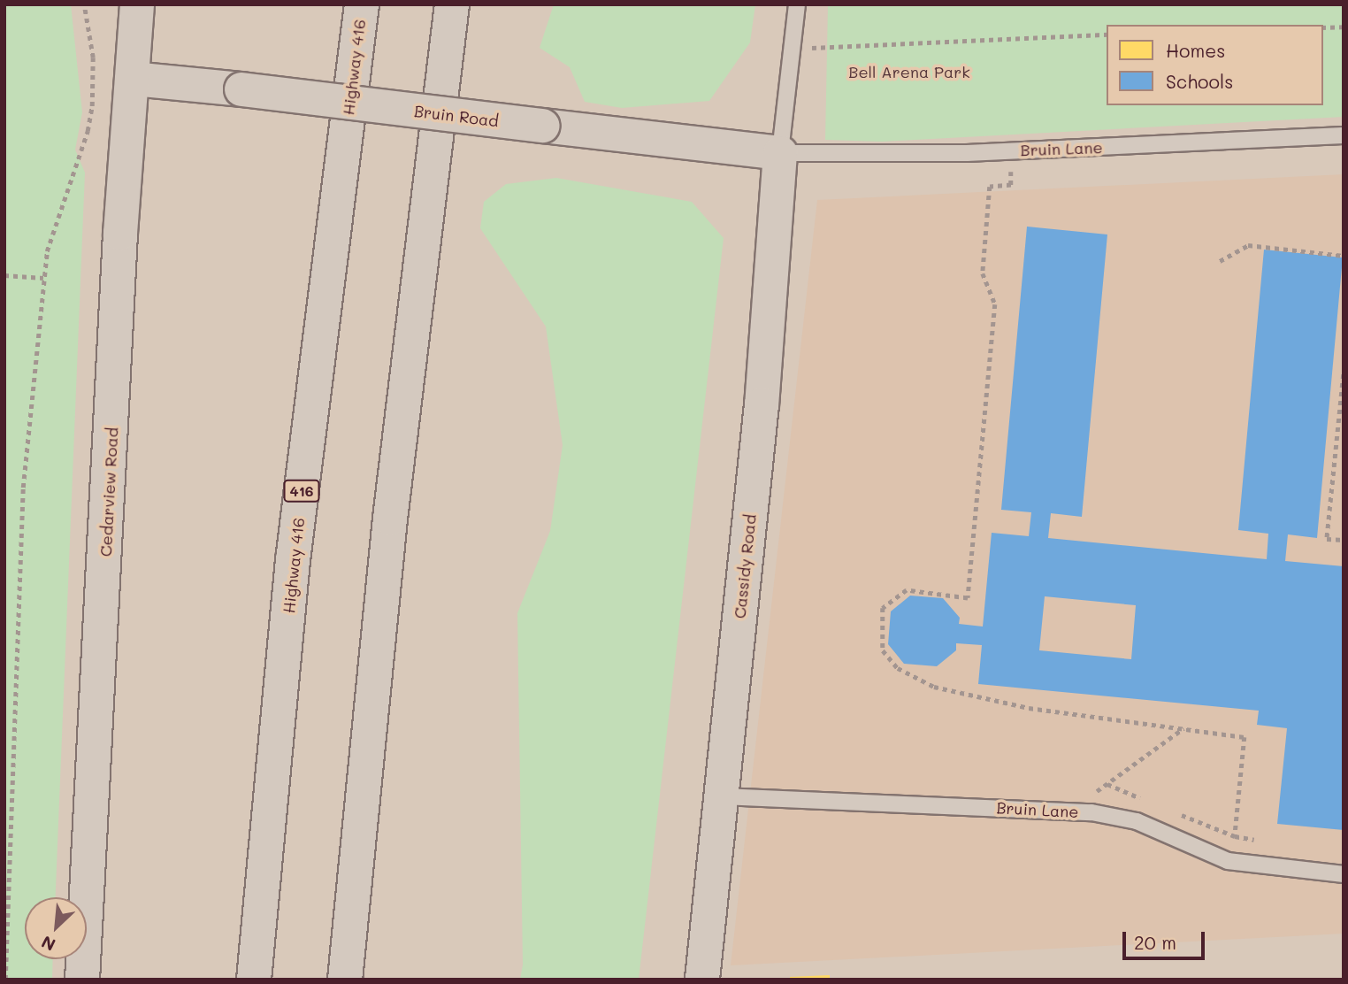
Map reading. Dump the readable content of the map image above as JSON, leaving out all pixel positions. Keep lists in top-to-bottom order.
{
  "streets": {
    "main road": [
      "Highway 416",
      "Bruin Road",
      "416",
      "Cedarview Road",
      "Cassidy Road"
    ],
    "lane": ["Bruin Lane"]
  },
  "crossings": [
    ["Bruin Road", "Bruin Lane"],
    ["Bruin Road", "Cedarview Road"],
    ["Bruin Road", "Cassidy Road"],
    ["Bruin Lane", "Cassidy Road"]
  ],
  "parks": ["Bell Arena Park"],
  "legend": ["Homes", "Schools"],
  "scale_bar": "20 m",
  "north": "bottom left"
}
